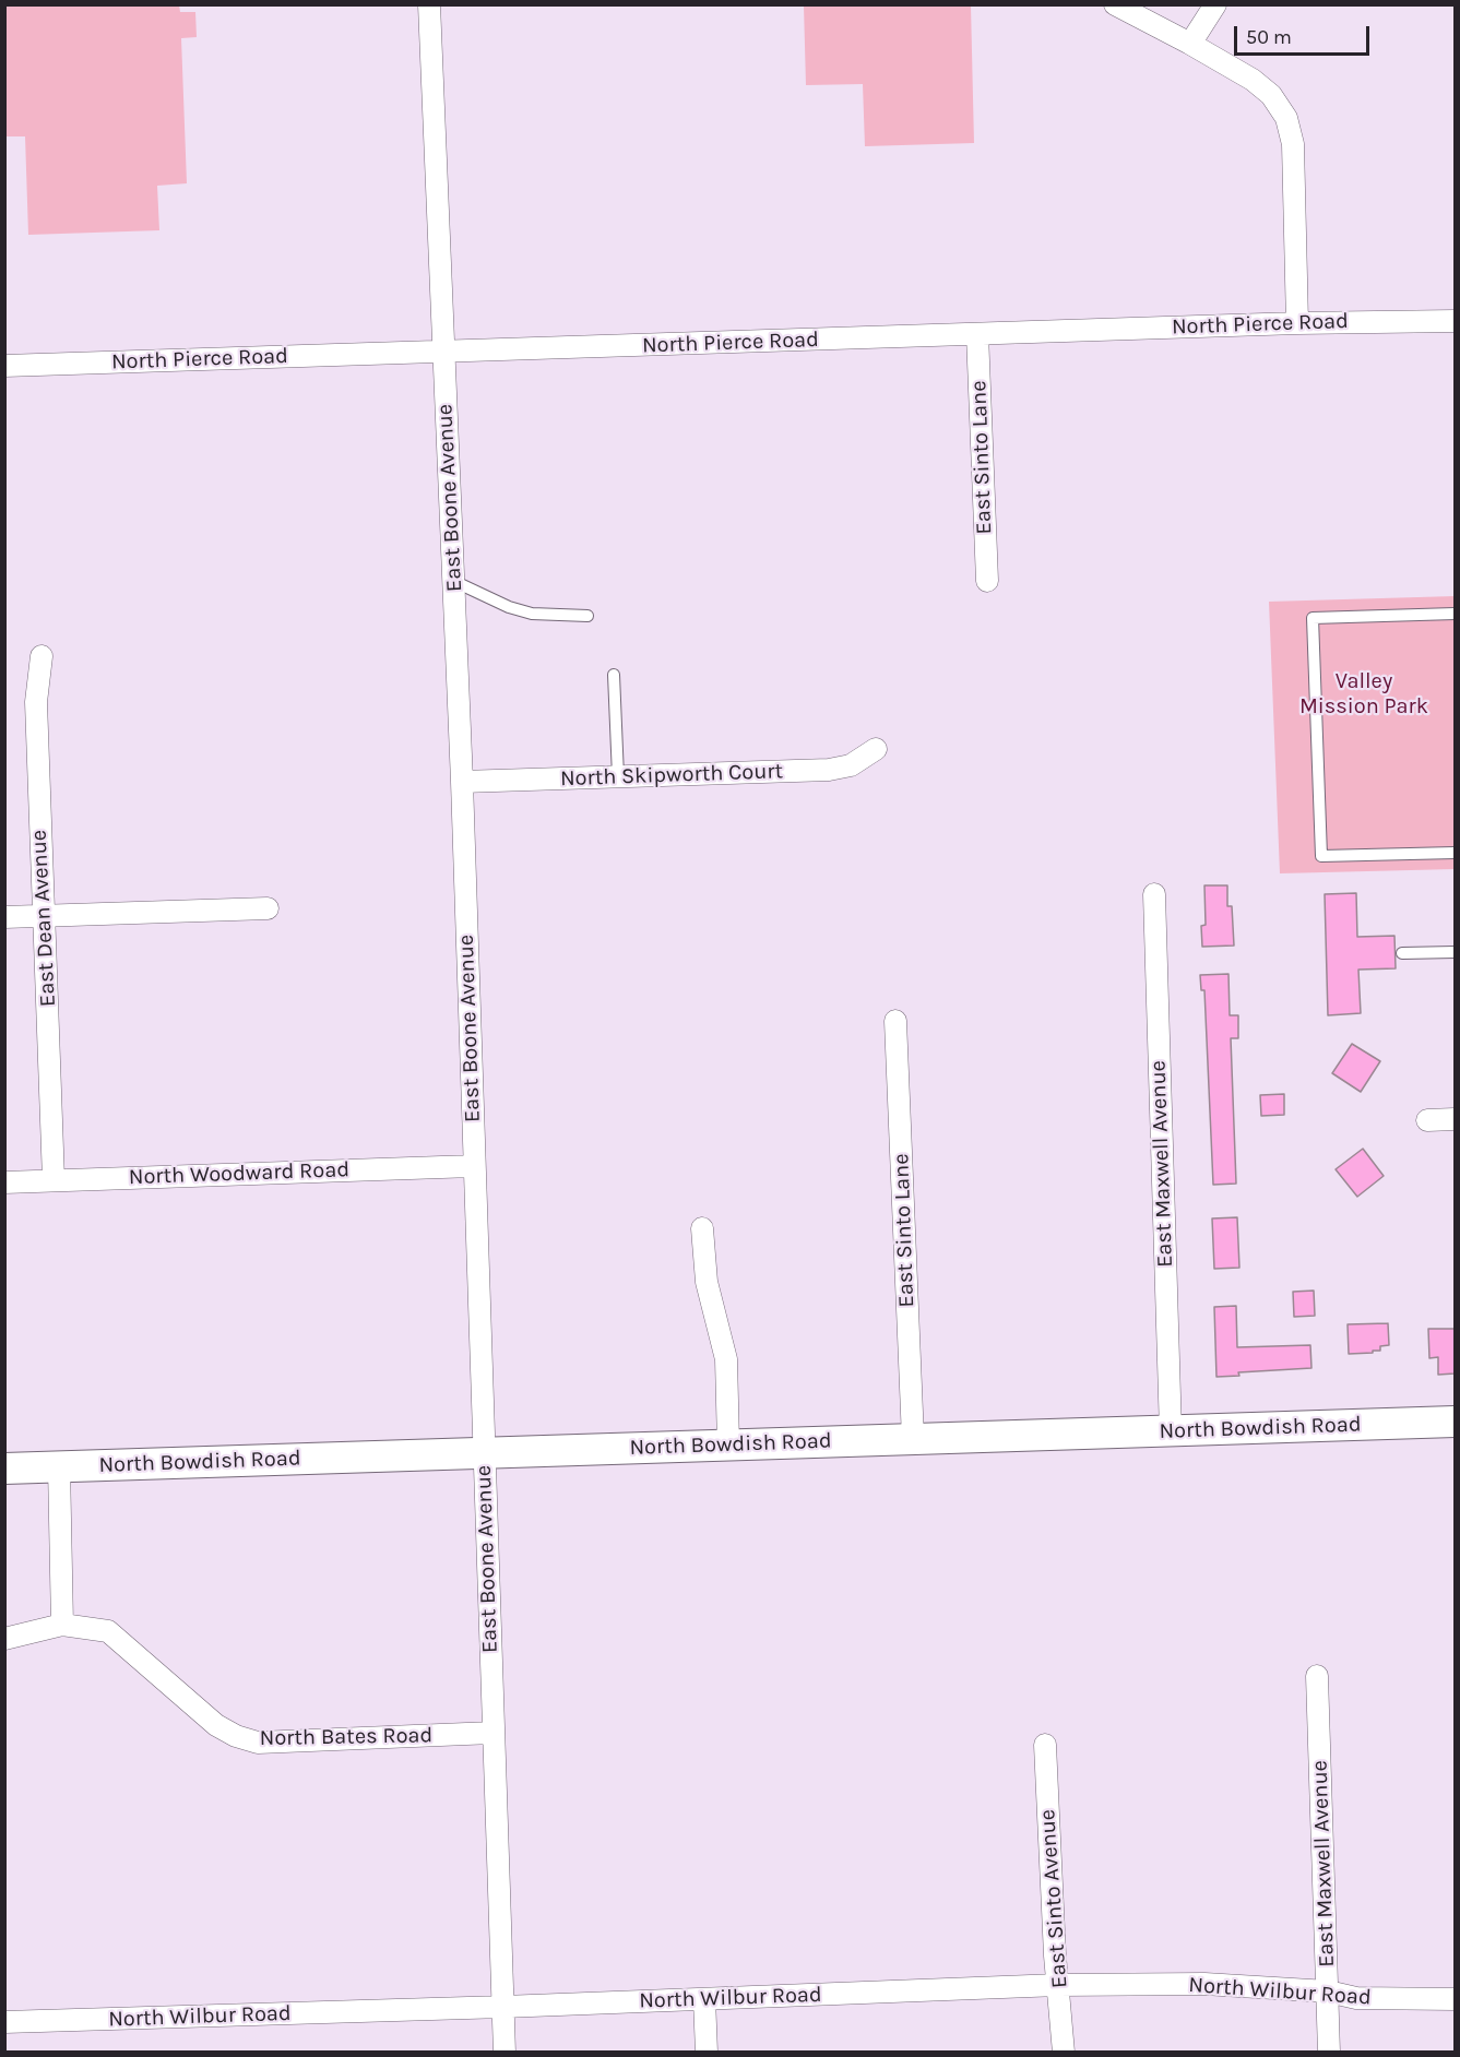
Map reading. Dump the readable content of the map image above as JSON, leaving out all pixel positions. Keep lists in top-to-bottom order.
{
  "streets": {
    "street": [
      "North Pierce Road",
      "East Sinto Lane",
      "East Boone Avenue",
      "North Skipworth Court",
      "East Dean Avenue",
      "East Maxwell Avenue",
      "North Woodward Road",
      "North Bowdish Road",
      "North Bates Road",
      "East Sinto Avenue",
      "North Wilbur Road"
    ]
  },
  "crossings": [
    ["North Pierce Road", "East Sinto Lane"],
    ["North Pierce Road", "East Boone Avenue"],
    ["East Sinto Lane", "North Bowdish Road"],
    ["East Boone Avenue", "North Skipworth Court"],
    ["East Boone Avenue", "North Woodward Road"],
    ["East Boone Avenue", "North Bowdish Road"],
    ["East Boone Avenue", "North Bates Road"],
    ["East Boone Avenue", "North Wilbur Road"],
    ["East Dean Avenue", "North Woodward Road"],
    ["East Maxwell Avenue", "North Bowdish Road"],
    ["East Maxwell Avenue", "North Wilbur Road"],
    ["East Sinto Avenue", "North Wilbur Road"]
  ],
  "parks": ["Valley Mission Park"],
  "scale_bar": "50 m"
}
